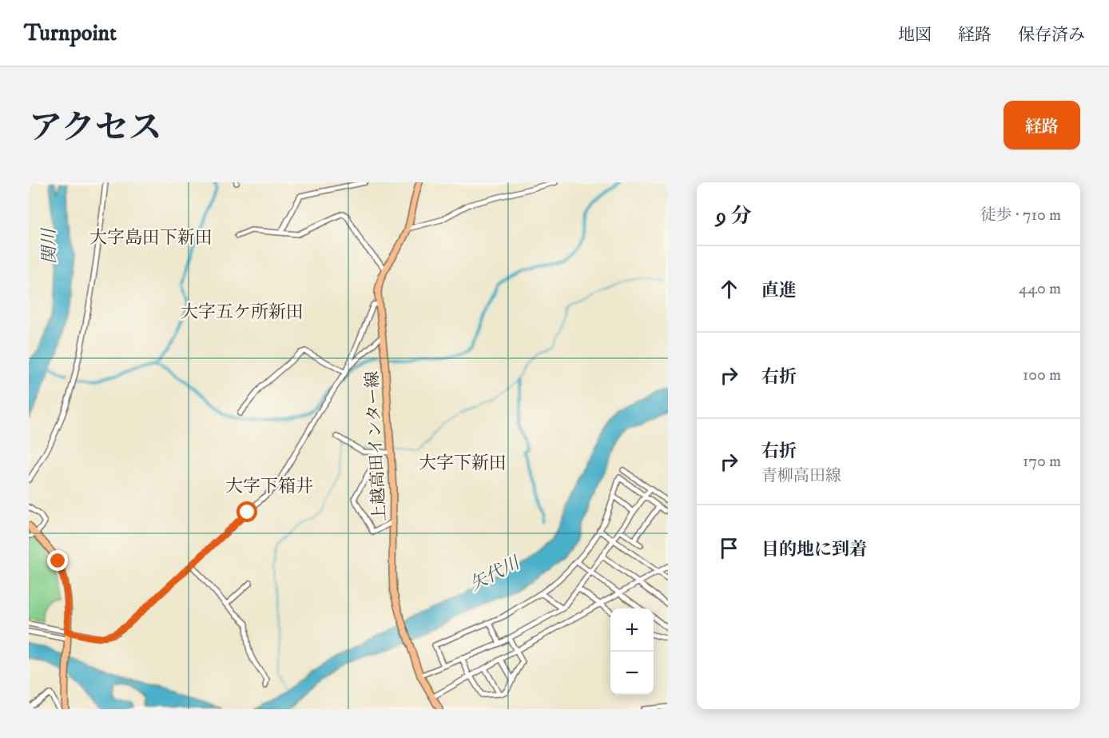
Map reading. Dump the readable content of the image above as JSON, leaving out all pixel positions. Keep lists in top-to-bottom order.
{
  "streets": {
    "main road": ["上越高田インター線"]
  },
  "districts": [
    "大字島田下新田",
    "大字五ケ所新田",
    "大字下新田",
    "大字下箱井"
  ],
  "water": ["関川", "矢代川"],
  "page": {
    "header": "Turnpoint",
    "nav": ["地図", "経路", "保存済み"],
    "title": "アクセス",
    "buttons": "経路",
    "heading": ["9 分", "徒歩 · 710 m"],
    "list": [
      ["直進", "440 m"],
      ["右折", "100 m"],
      ["右折", "青柳高田線", "170 m"],
      "目的地に到着"
    ],
    "map_buttons": ["+", "−"]
  }
}
